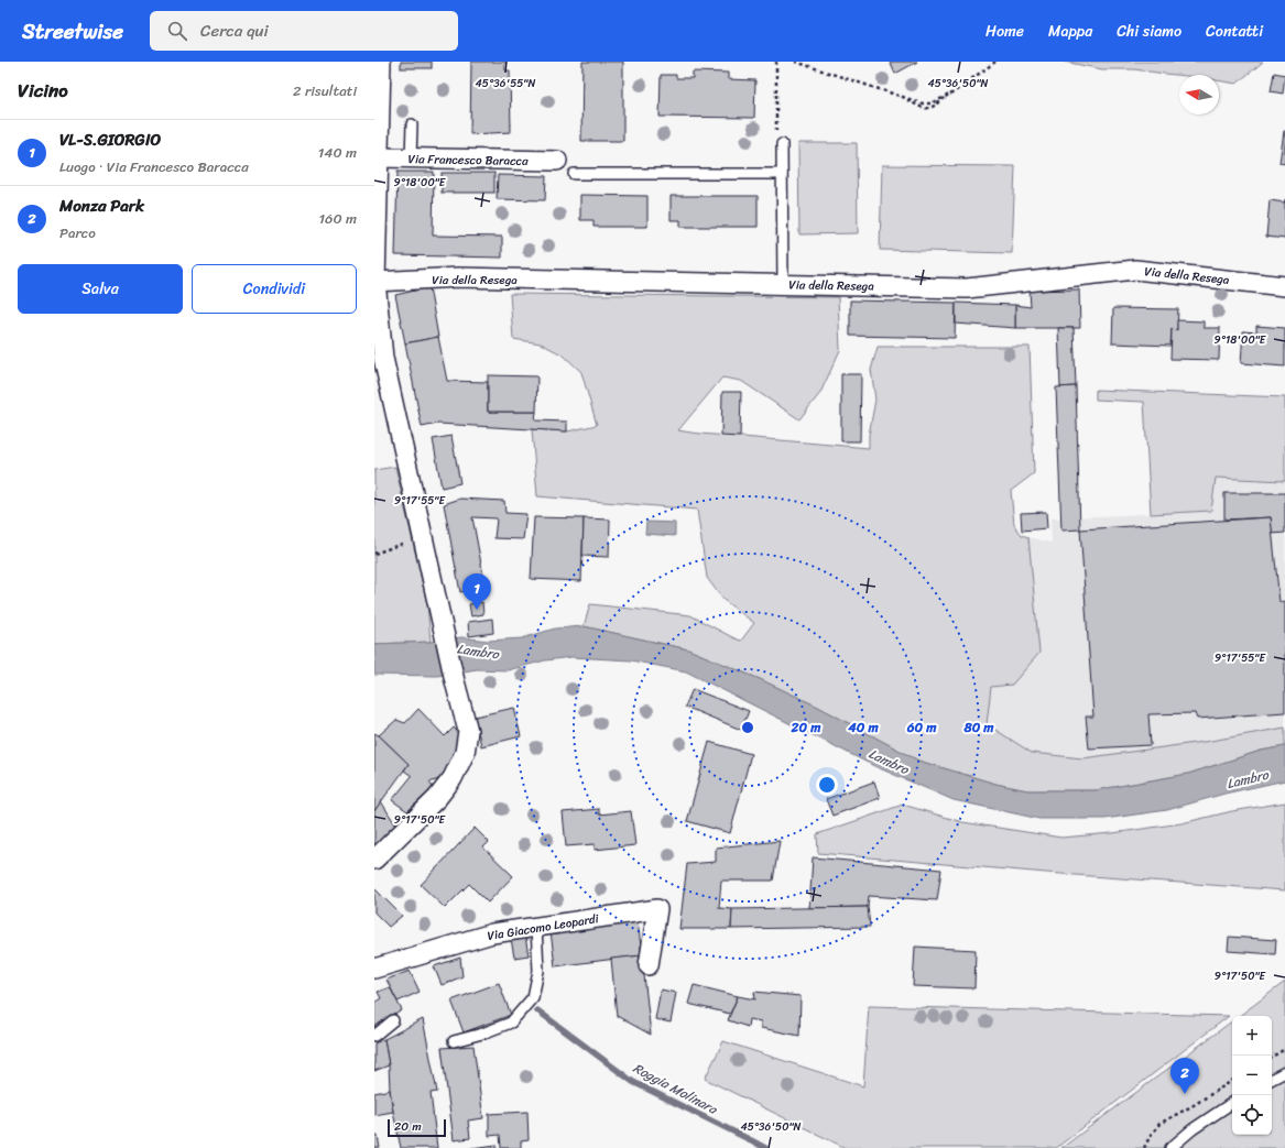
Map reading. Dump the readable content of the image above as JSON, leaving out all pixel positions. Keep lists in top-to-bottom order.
{
  "streets": {
    "street": ["Via Francesco Baracca", "Via della Resega", "Via Giacomo Leopardi"]
  },
  "water": ["Lambro", "Roggia Molinara"],
  "scale_bar": "20 m",
  "north": "left",
  "page": {
    "header": "Streetwise",
    "search": "Cerca qui",
    "nav": [
      "Home",
      "Mappa",
      "Chi siamo",
      "Contatti"
    ],
    "heading": ["Vicino", "2 risultati"],
    "list": [
      {
        "mark": "1",
        "name": "VL-S.GIORGIO",
        "note": "Luogo · Via Francesco Baracca",
        "value": "140 m"
      },
      {
        "mark": "2",
        "name": "Monza Park",
        "note": "Parco",
        "value": "160 m"
      }
    ],
    "buttons": ["Salva", "Condividi"],
    "pins": ["1", "2"],
    "map_buttons": ["+", "−"],
    "scale": "20 m"
  },
  "coordinates": [
    "45°36'55\"N",
    "45°36'50\"N",
    "9°18'00\"E",
    "9°17'55\"E",
    "9°17'50\"E"
  ],
  "rings": [
    "20 m",
    "40 m",
    "60 m",
    "80 m"
  ]
}
